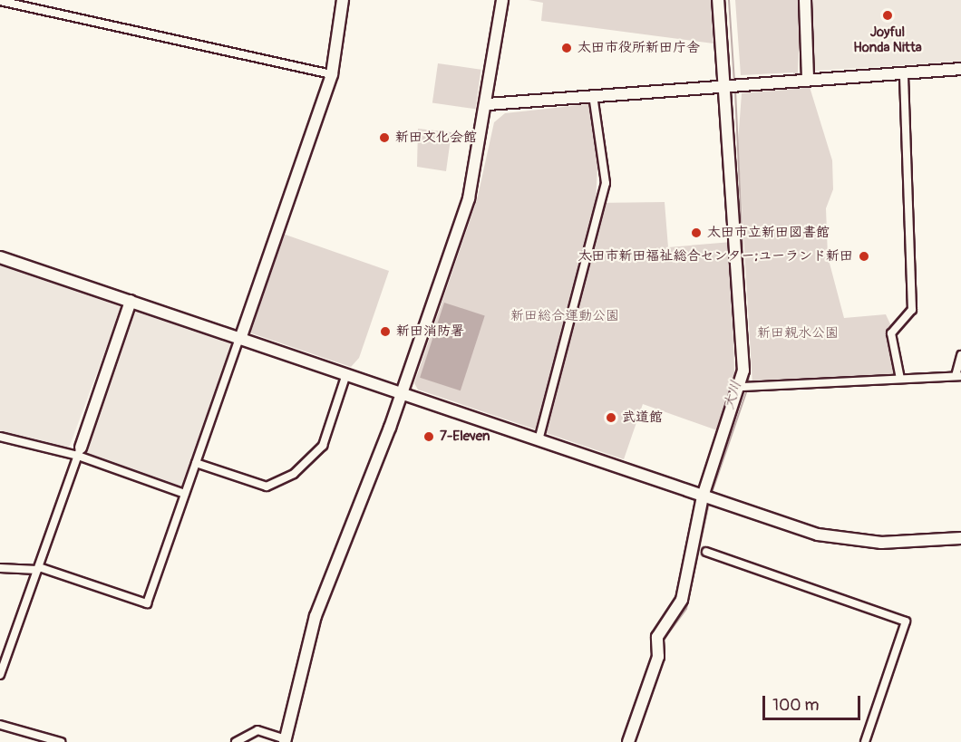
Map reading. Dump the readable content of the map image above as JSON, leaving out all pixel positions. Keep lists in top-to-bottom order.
{
  "water": ["大川"],
  "parks": ["新田総合運動公園", "新田親水公園"],
  "places": [
    "Joyful Honda Nitta",
    "太田市役所新田庁舎",
    "新田文化会館",
    "太田市立新田図書館",
    "太田市新田福祉総合センター;ユーランド新田",
    "新田消防署",
    "武道館",
    "7-Eleven"
  ],
  "scale_bar": "100 m"
}
